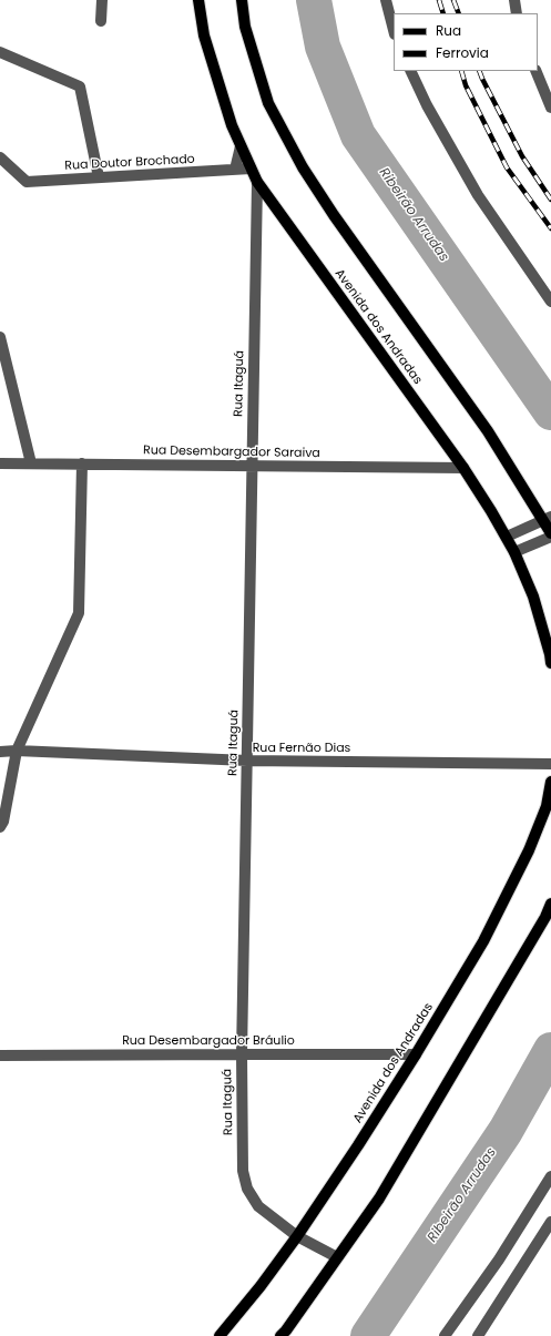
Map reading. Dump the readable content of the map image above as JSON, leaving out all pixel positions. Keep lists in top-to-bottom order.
{
  "streets": {
    "main road": ["Avenida dos Andradas"],
    "street": [
      "Rua Doutor Brochado",
      "Rua Itaguá",
      "Rua Desembargador Saraiva",
      "Rua Fernão Dias",
      "Rua Desembargador Bráulio"
    ]
  },
  "crossings": [
    ["Rua Doutor Brochado", "Avenida dos Andradas"],
    ["Avenida dos Andradas", "Rua Itaguá"],
    ["Avenida dos Andradas", "Rua Desembargador Saraiva"],
    ["Avenida dos Andradas", "Rua Desembargador Bráulio"],
    ["Rua Itaguá", "Rua Desembargador Saraiva"],
    ["Rua Itaguá", "Rua Fernão Dias"],
    ["Rua Itaguá", "Rua Desembargador Bráulio"]
  ],
  "water": ["Ribeirão Arrudas"],
  "legend": ["Rua", "Ferrovia"]
}
